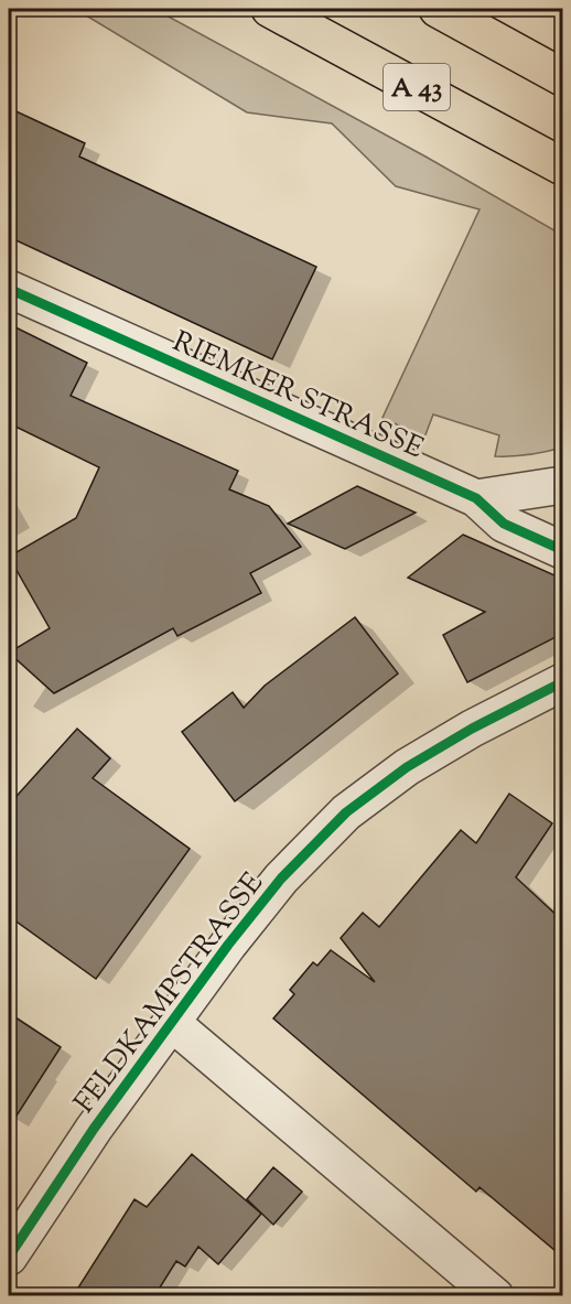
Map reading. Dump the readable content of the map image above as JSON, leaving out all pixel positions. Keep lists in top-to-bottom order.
{
  "streets": {
    "highway": ["A 43"],
    "street": ["RIEMKER STRASSE", "FELDKAMPSTRASSE"]
  }
}
